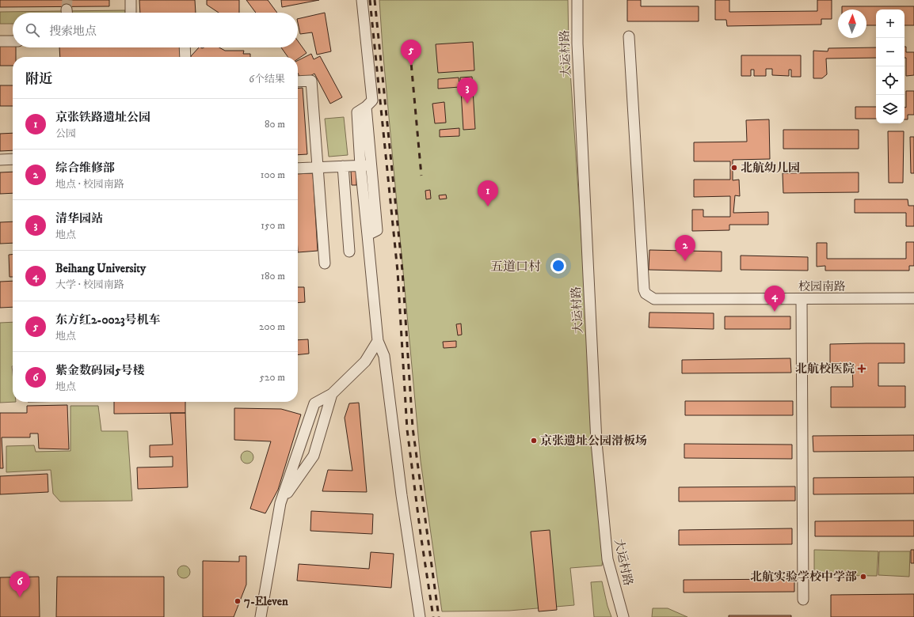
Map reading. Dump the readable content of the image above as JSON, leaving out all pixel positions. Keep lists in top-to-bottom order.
{
  "streets": {
    "street": ["大运村路", "校园南路"]
  },
  "districts": ["五道口村"],
  "places": {
    "other": [
      "北航幼儿园",
      "京张遗址公园滑板场",
      "北航实验学校中学部",
      "7-Eleven"
    ],
    "health": ["北航校医院"]
  },
  "north": "top",
  "page": {
    "map_buttons": ["+", "−"],
    "search": "搜索地点",
    "pins": [
      "5",
      "3",
      "1",
      "2",
      "4",
      "6"
    ],
    "heading": ["附近", "6个结果"],
    "list": [
      {
        "mark": "1",
        "name": "京张铁路遗址公园",
        "note": "公园",
        "value": "80 m"
      },
      {
        "mark": "2",
        "name": "综合维修部",
        "note": "地点 · 校园南路",
        "value": "100 m"
      },
      {
        "mark": "3",
        "name": "清华园站",
        "note": "地点",
        "value": "150 m"
      },
      {
        "mark": "4",
        "name": "Beihang University",
        "note": "大学 · 校园南路",
        "value": "180 m"
      },
      {
        "mark": "5",
        "name": "东方红2-0023号机车",
        "note": "地点",
        "value": "200 m"
      },
      {
        "mark": "6",
        "name": "紫金数码园5号楼",
        "note": "地点",
        "value": "520 m"
      }
    ]
  }
}
